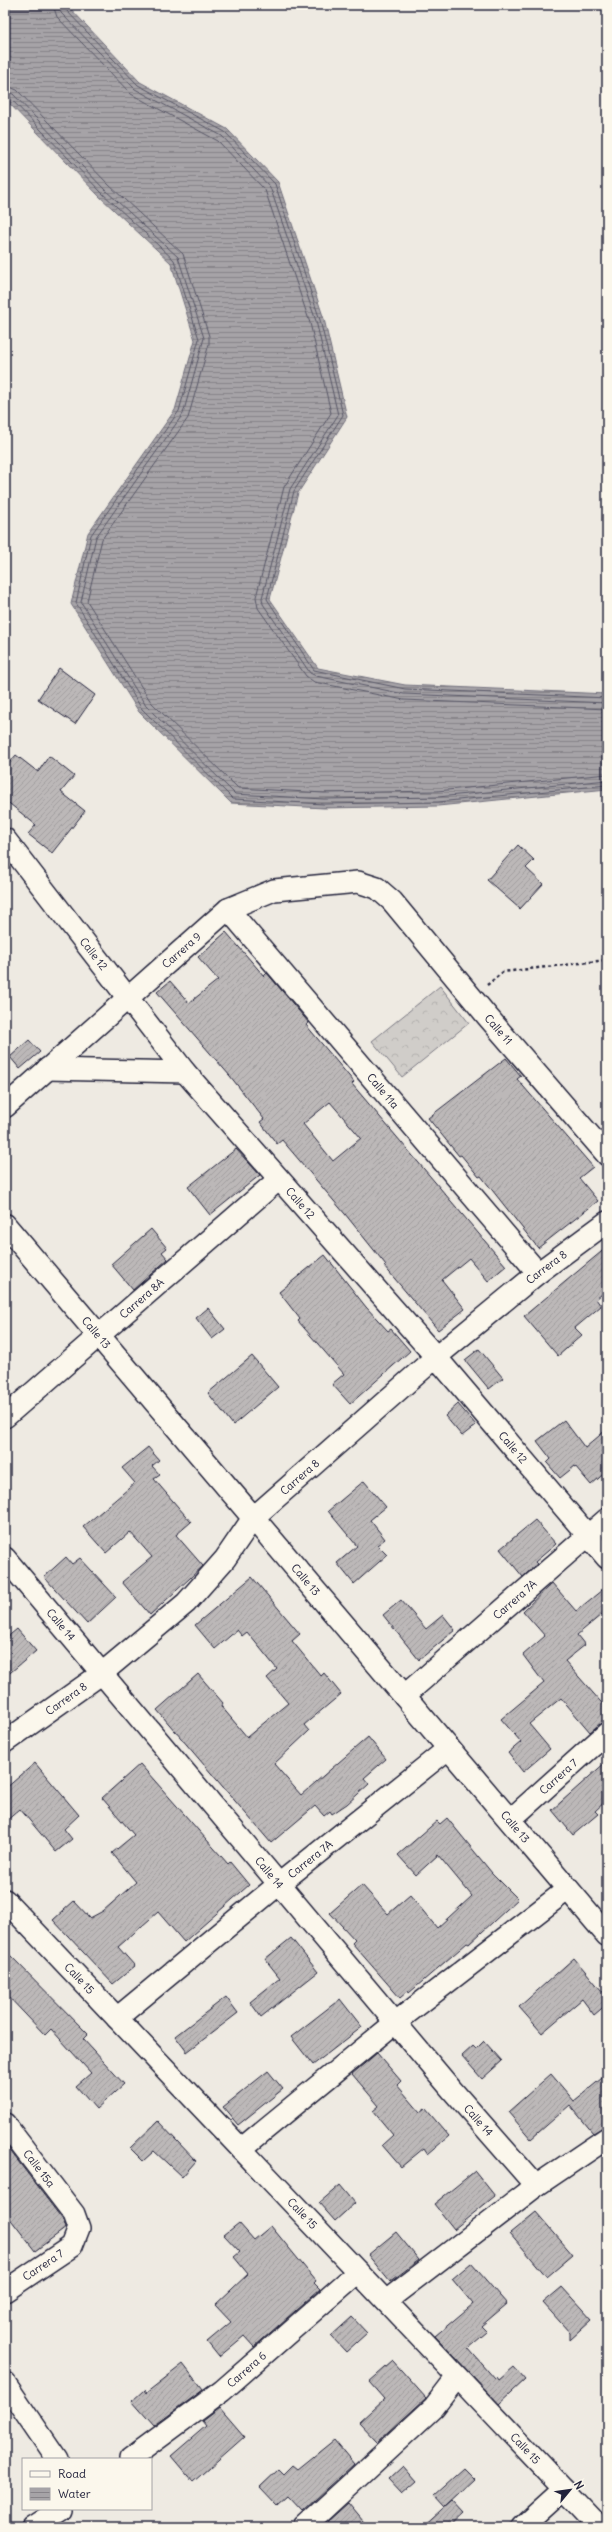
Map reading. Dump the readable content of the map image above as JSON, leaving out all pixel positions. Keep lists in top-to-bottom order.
{
  "streets": {
    "highway": ["Calle 13"],
    "street": [
      "Carrera 9",
      "Calle 12",
      "Calle 11",
      "Calle 11a",
      "Carrera 8",
      "Carrera 8A",
      "Carrera 7A",
      "Calle 14",
      "Carrera 7",
      "Calle 15",
      "Calle 15a",
      "Carrera 6"
    ]
  },
  "crossings": [
    ["Carrera 9", "Calle 12"],
    ["Carrera 9", "Calle 11"],
    ["Carrera 9", "Calle 11a"],
    ["Calle 12", "Carrera 8"],
    ["Calle 12", "Carrera 8A"],
    ["Calle 12", "Carrera 7A"],
    ["Calle 11a", "Carrera 8"],
    ["Carrera 8", "Calle 13"],
    ["Carrera 8", "Calle 14"],
    ["Carrera 8A", "Calle 13"],
    ["Calle 13", "Carrera 7A"],
    ["Calle 13", "Carrera 7"],
    ["Carrera 7A", "Calle 14"],
    ["Carrera 7A", "Calle 15"],
    ["Carrera 7", "Calle 15a"],
    ["Calle 15", "Carrera 6"]
  ],
  "legend": ["Road", "Water"],
  "north": "top right"
}
